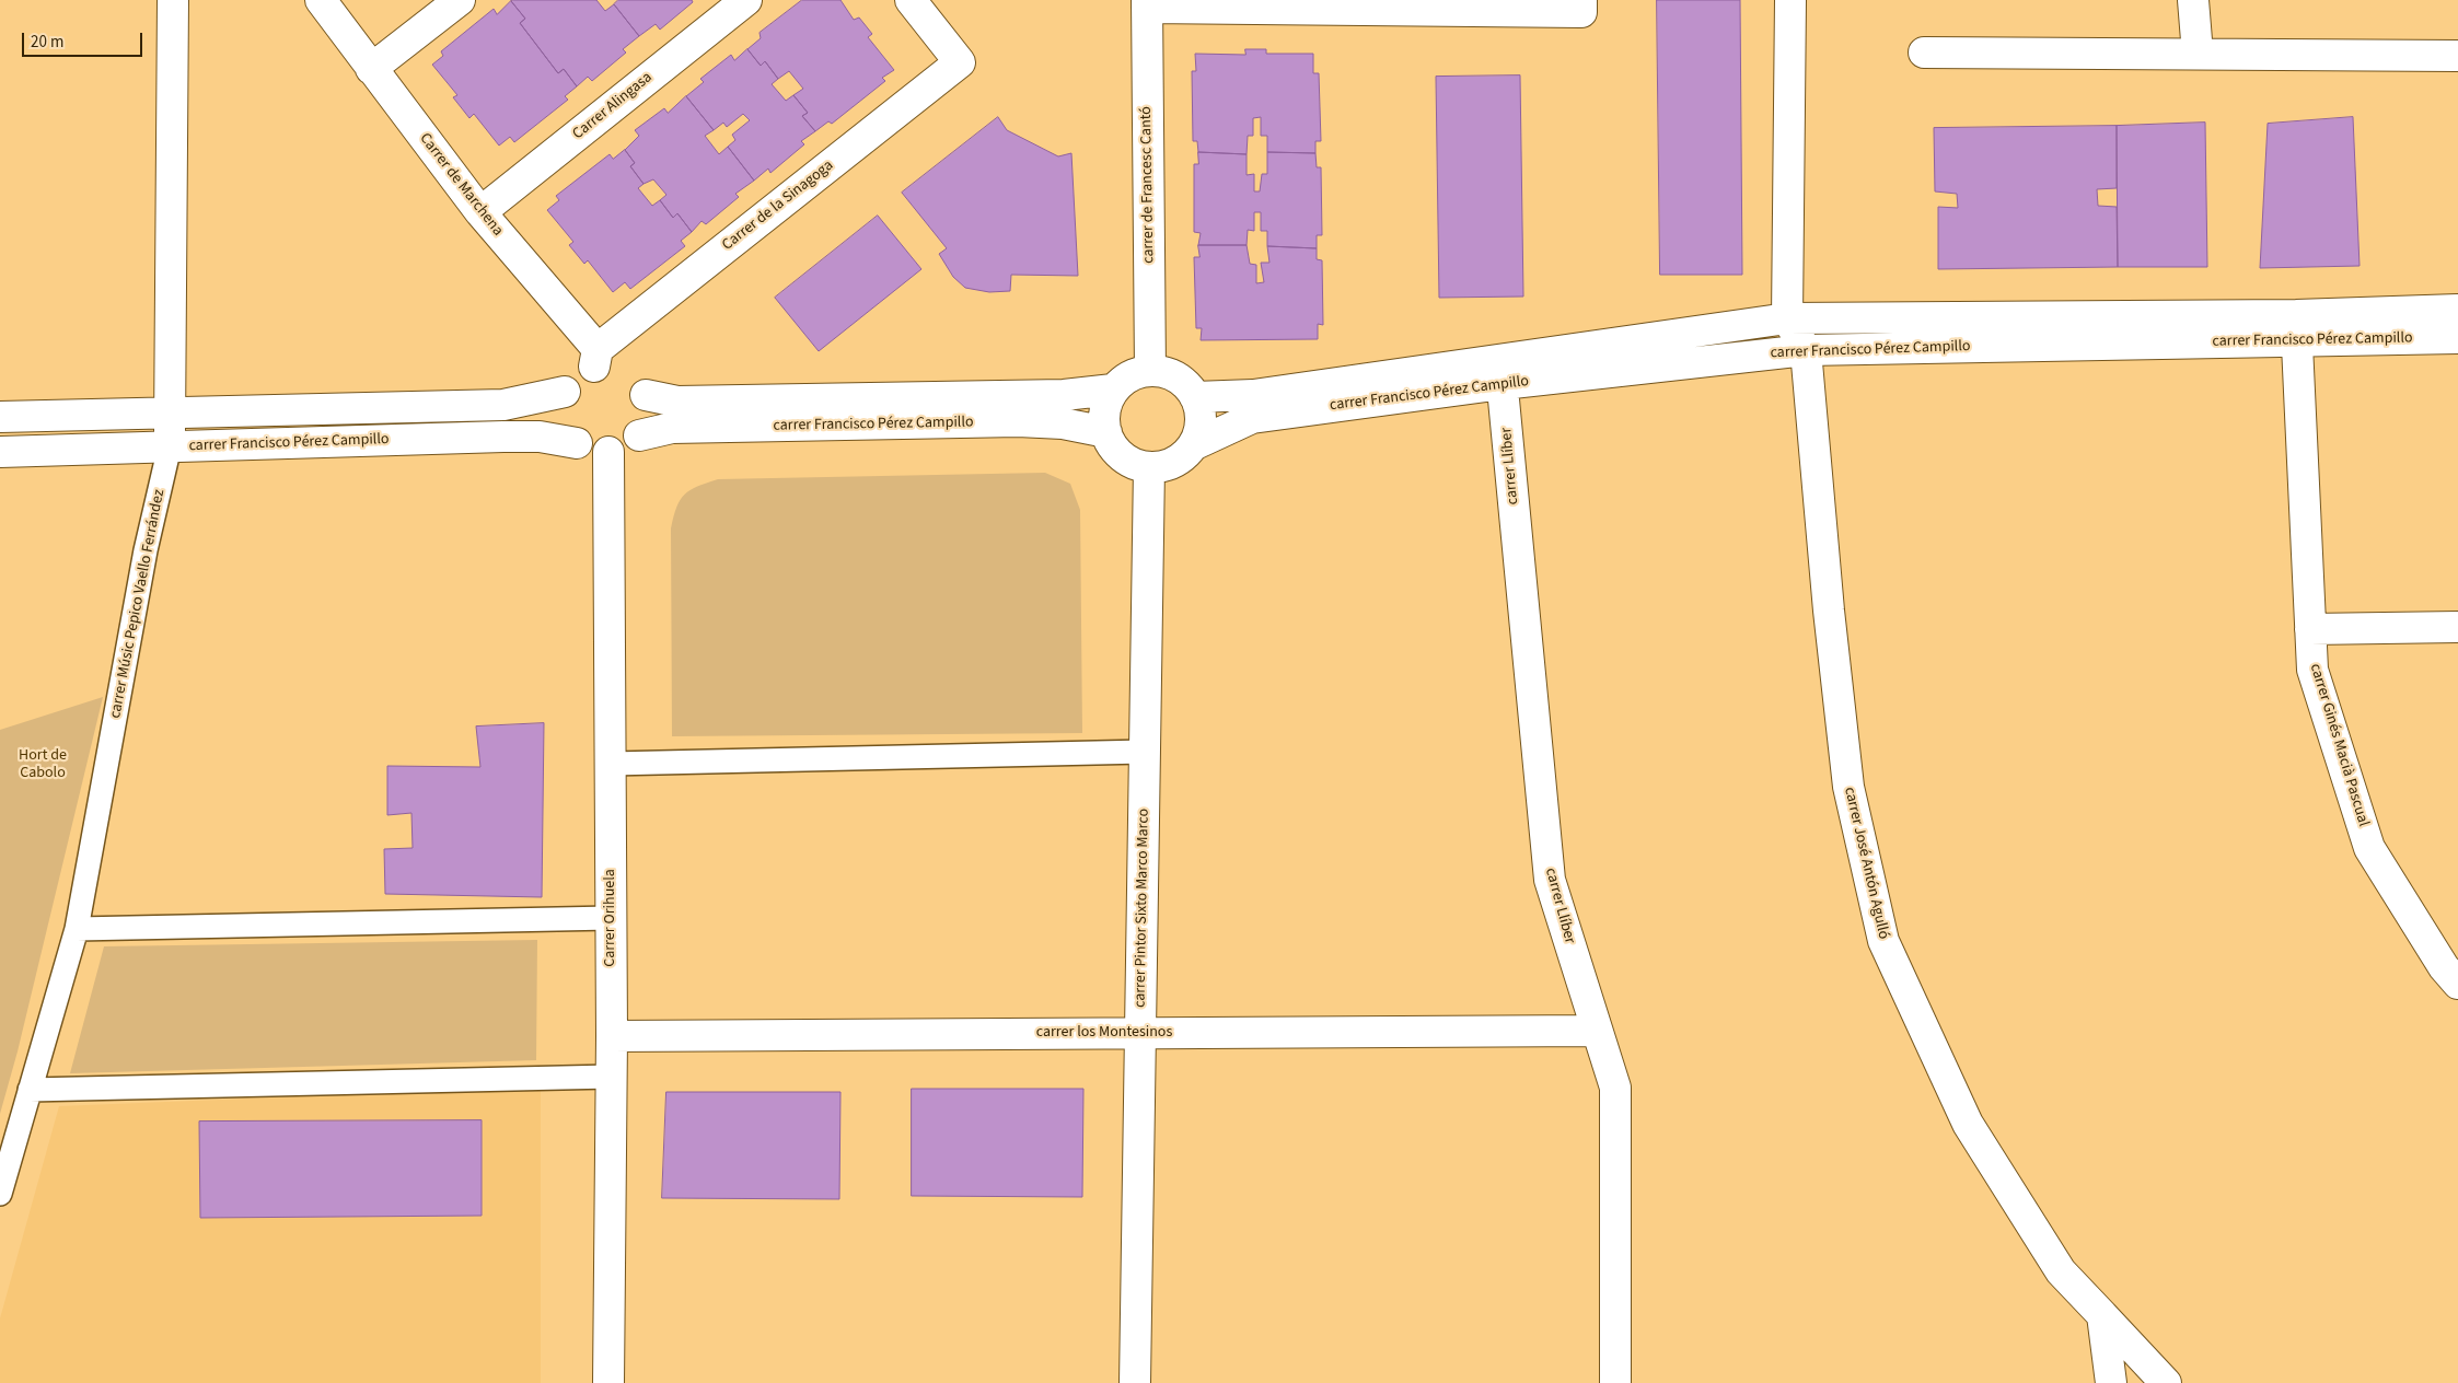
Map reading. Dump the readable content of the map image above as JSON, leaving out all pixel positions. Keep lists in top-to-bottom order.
{
  "streets": {
    "street": [
      "Carrer Alingasa",
      "Carrer de Marchena",
      "carrer de Francesc Cantó",
      "Carrer de la Sinagoga",
      "carrer Francisco Pérez Campillo",
      "carrer Llíber",
      "carrer Músic Pepico Vaello Ferrández",
      "carrer Ginés Macià Pascual",
      "carrer José Antón Agulló",
      "carrer Pintor Sixto Marco Marco",
      "Carrer Orihuela",
      "carrer los Montesinos"
    ]
  },
  "crossings": [
    ["Carrer Alingasa", "Carrer de Marchena"],
    ["Carrer de Marchena", "Carrer de la Sinagoga"],
    ["Carrer de Marchena", "carrer Francisco Pérez Campillo"],
    ["Carrer de Marchena", "Carrer Orihuela"],
    ["carrer de Francesc Cantó", "carrer Francisco Pérez Campillo"],
    ["carrer de Francesc Cantó", "carrer Pintor Sixto Marco Marco"],
    ["Carrer de la Sinagoga", "carrer Francisco Pérez Campillo"],
    ["Carrer de la Sinagoga", "Carrer Orihuela"],
    ["carrer Francisco Pérez Campillo", "carrer Llíber"],
    ["carrer Francisco Pérez Campillo", "carrer Músic Pepico Vaello Ferrández"],
    ["carrer Francisco Pérez Campillo", "carrer Ginés Macià Pascual"],
    ["carrer Francisco Pérez Campillo", "carrer José Antón Agulló"],
    ["carrer Francisco Pérez Campillo", "carrer Pintor Sixto Marco Marco"],
    ["carrer Francisco Pérez Campillo", "Carrer Orihuela"],
    ["carrer Llíber", "carrer los Montesinos"],
    ["carrer Pintor Sixto Marco Marco", "carrer los Montesinos"],
    ["Carrer Orihuela", "carrer los Montesinos"]
  ],
  "parks": ["Hort de Cabolo"],
  "scale_bar": "20 m"
}
